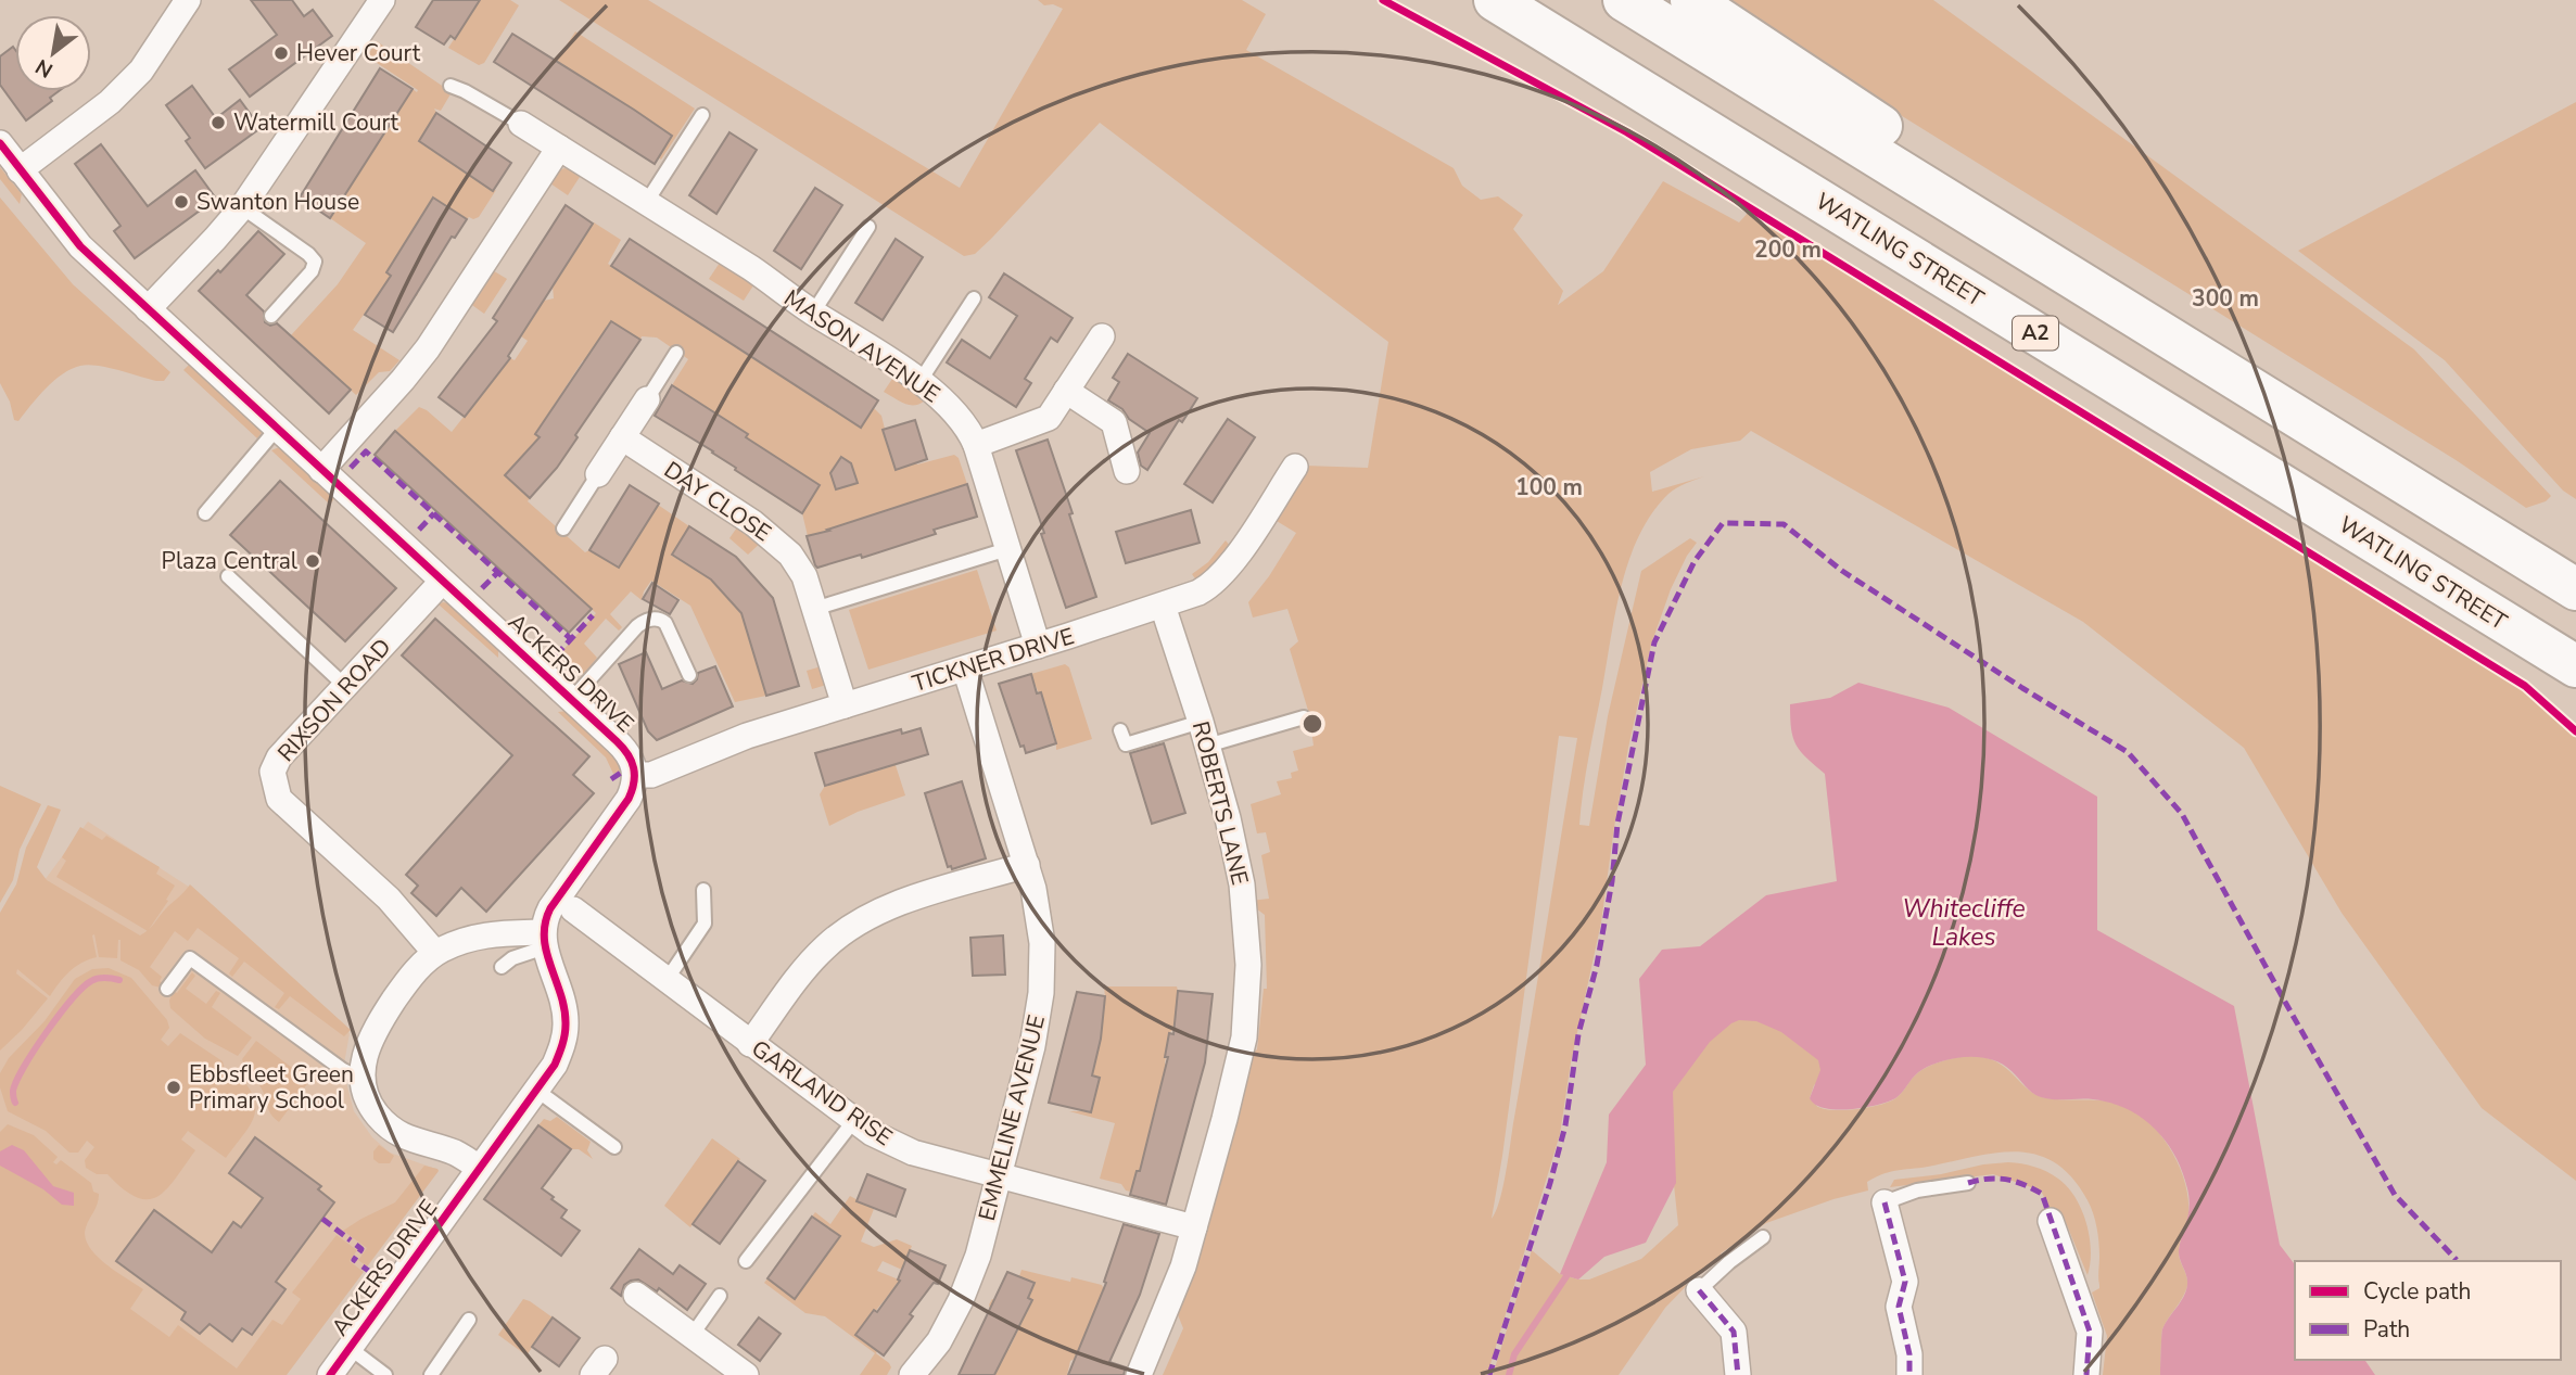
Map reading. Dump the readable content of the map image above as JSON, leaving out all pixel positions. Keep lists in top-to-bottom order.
{
  "streets": {
    "highway": ["WATLING STREET", "A2"],
    "street": [
      "MASON AVENUE",
      "DAY CLOSE",
      "TICKNER DRIVE",
      "ACKERS DRIVE",
      "RIXSON ROAD",
      "ROBERTS LANE",
      "GARLAND RISE",
      "EMMELINE AVENUE"
    ]
  },
  "crossings": [
    ["MASON AVENUE", "TICKNER DRIVE"],
    ["DAY CLOSE", "TICKNER DRIVE"],
    ["TICKNER DRIVE", "ACKERS DRIVE"],
    ["TICKNER DRIVE", "ROBERTS LANE"],
    ["TICKNER DRIVE", "EMMELINE AVENUE"],
    ["ACKERS DRIVE", "RIXSON ROAD"],
    ["ROBERTS LANE", "GARLAND RISE"],
    ["GARLAND RISE", "EMMELINE AVENUE"]
  ],
  "water": ["Whitecliffe Lakes"],
  "places": [
    "Hever Court",
    "Watermill Court",
    "Swanton House",
    "Plaza Central",
    "Ebbsfleet Green Primary School"
  ],
  "legend": ["Cycle path", "Path"],
  "north": "bottom left",
  "rings": ["200 m", "300 m", "100 m"]
}
